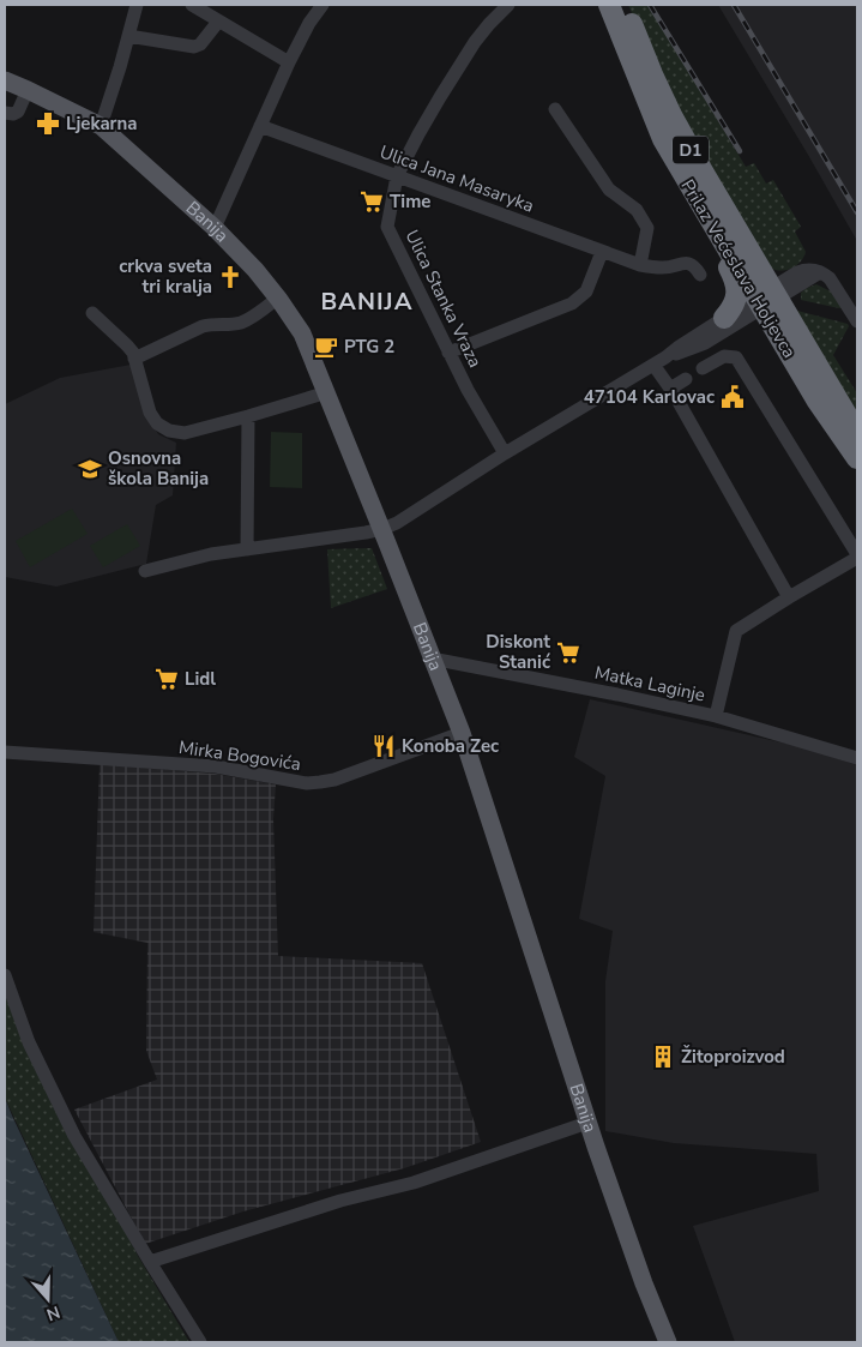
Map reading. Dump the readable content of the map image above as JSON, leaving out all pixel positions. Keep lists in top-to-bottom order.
{
  "streets": {
    "highway": ["D1", "Prilaz Većeslava Holjevca"],
    "main road": ["Banija"],
    "street": [
      "Ulica Jana Masaryka",
      "Ulica Stanka Vraza",
      "Matka Laginje",
      "Mirka Bogovića"
    ]
  },
  "crossings": [
    ["Ulica Jana Masaryka", "Ulica Stanka Vraza"],
    ["Banija", "Matka Laginje"],
    ["Banija", "Mirka Bogovića"]
  ],
  "districts": ["BANIJA"],
  "places": {
    "pharmacy": ["Ljekarna"],
    "supermarket": ["Time", "Diskont Stanić", "Lidl"],
    "church": ["crkva sveta tri kralja"],
    "cafe": ["PTG 2"],
    "public building": ["47104 Karlovac"],
    "school or university": ["Osnovna škola Banija"],
    "restaurant": ["Konoba Zec"],
    "building": ["Žitoproizvod"]
  },
  "north": "bottom"
}
